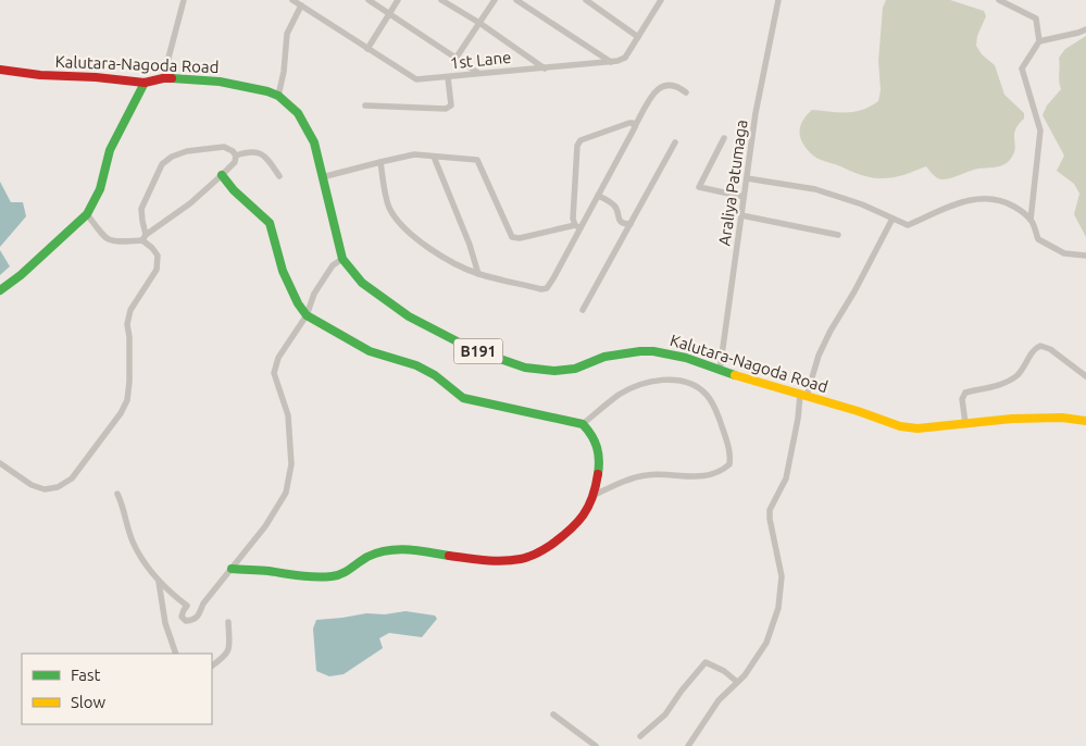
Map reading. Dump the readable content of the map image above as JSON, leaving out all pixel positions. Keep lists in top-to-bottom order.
{
  "streets": {
    "main road": ["Kalutara-Nagoda Road", "B191"],
    "street": ["1st Lane", "Araliya Patumaga"]
  },
  "crossings": [
    ["Kalutara-Nagoda Road", "Araliya Patumaga"]
  ],
  "legend": ["Fast", "Slow"]
}
